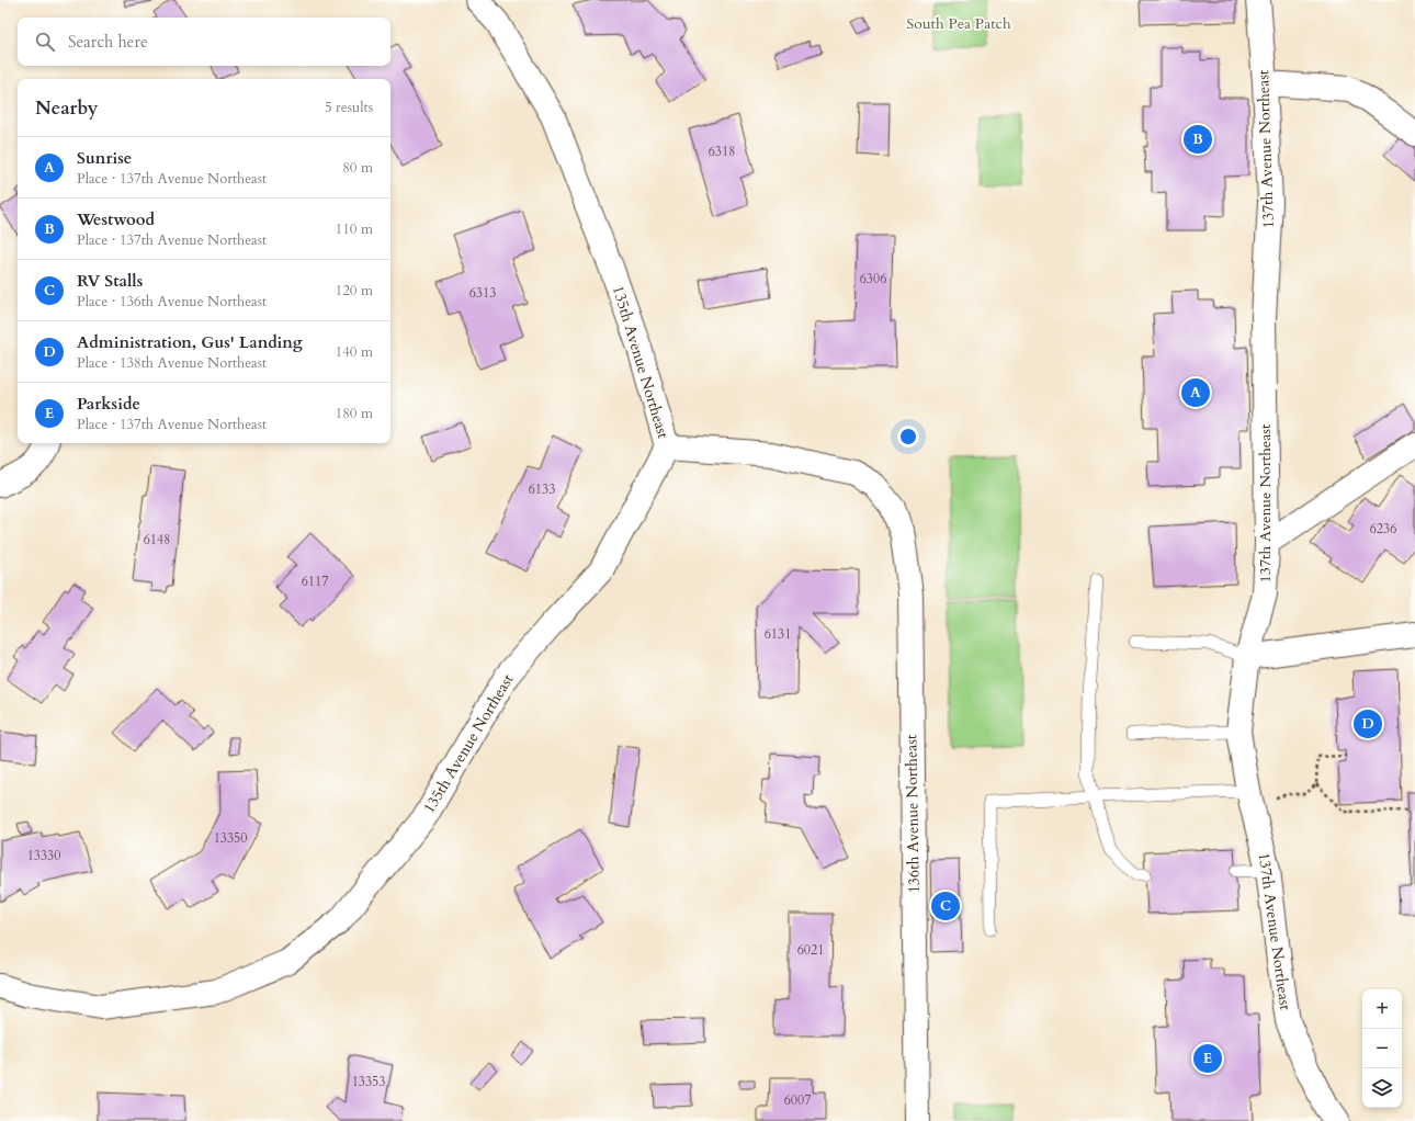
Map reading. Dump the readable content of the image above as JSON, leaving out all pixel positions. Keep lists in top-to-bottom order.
{
  "streets": {
    "street": ["137th Avenue Northeast", "135th Avenue Northeast", "136th Avenue Northeast"]
  },
  "crossings": [
    ["135th Avenue Northeast", "136th Avenue Northeast"]
  ],
  "parks": ["South Pea Patch"],
  "house_numbers": [
    "6318",
    "6306",
    "6313",
    "6133",
    "6236",
    "6148",
    "6117",
    "6131",
    "13350",
    "13330",
    "6021",
    "13353",
    "6007"
  ],
  "page": {
    "search": "Search here",
    "heading": ["Nearby", "5 results"],
    "pins": [
      "B",
      "A",
      "D",
      "C",
      "E"
    ],
    "list": [
      {
        "mark": "A",
        "name": "Sunrise",
        "note": "Place · 137th Avenue Northeast",
        "value": "80 m"
      },
      {
        "mark": "B",
        "name": "Westwood",
        "note": "Place · 137th Avenue Northeast",
        "value": "110 m"
      },
      {
        "mark": "C",
        "name": "RV Stalls",
        "note": "Place · 136th Avenue Northeast",
        "value": "120 m"
      },
      {
        "mark": "D",
        "name": "Administration, Gus' Landing",
        "note": "Place · 138th Avenue Northeast",
        "value": "140 m"
      },
      {
        "mark": "E",
        "name": "Parkside",
        "note": "Place · 137th Avenue Northeast",
        "value": "180 m"
      }
    ],
    "map_buttons": ["+", "−"]
  }
}
